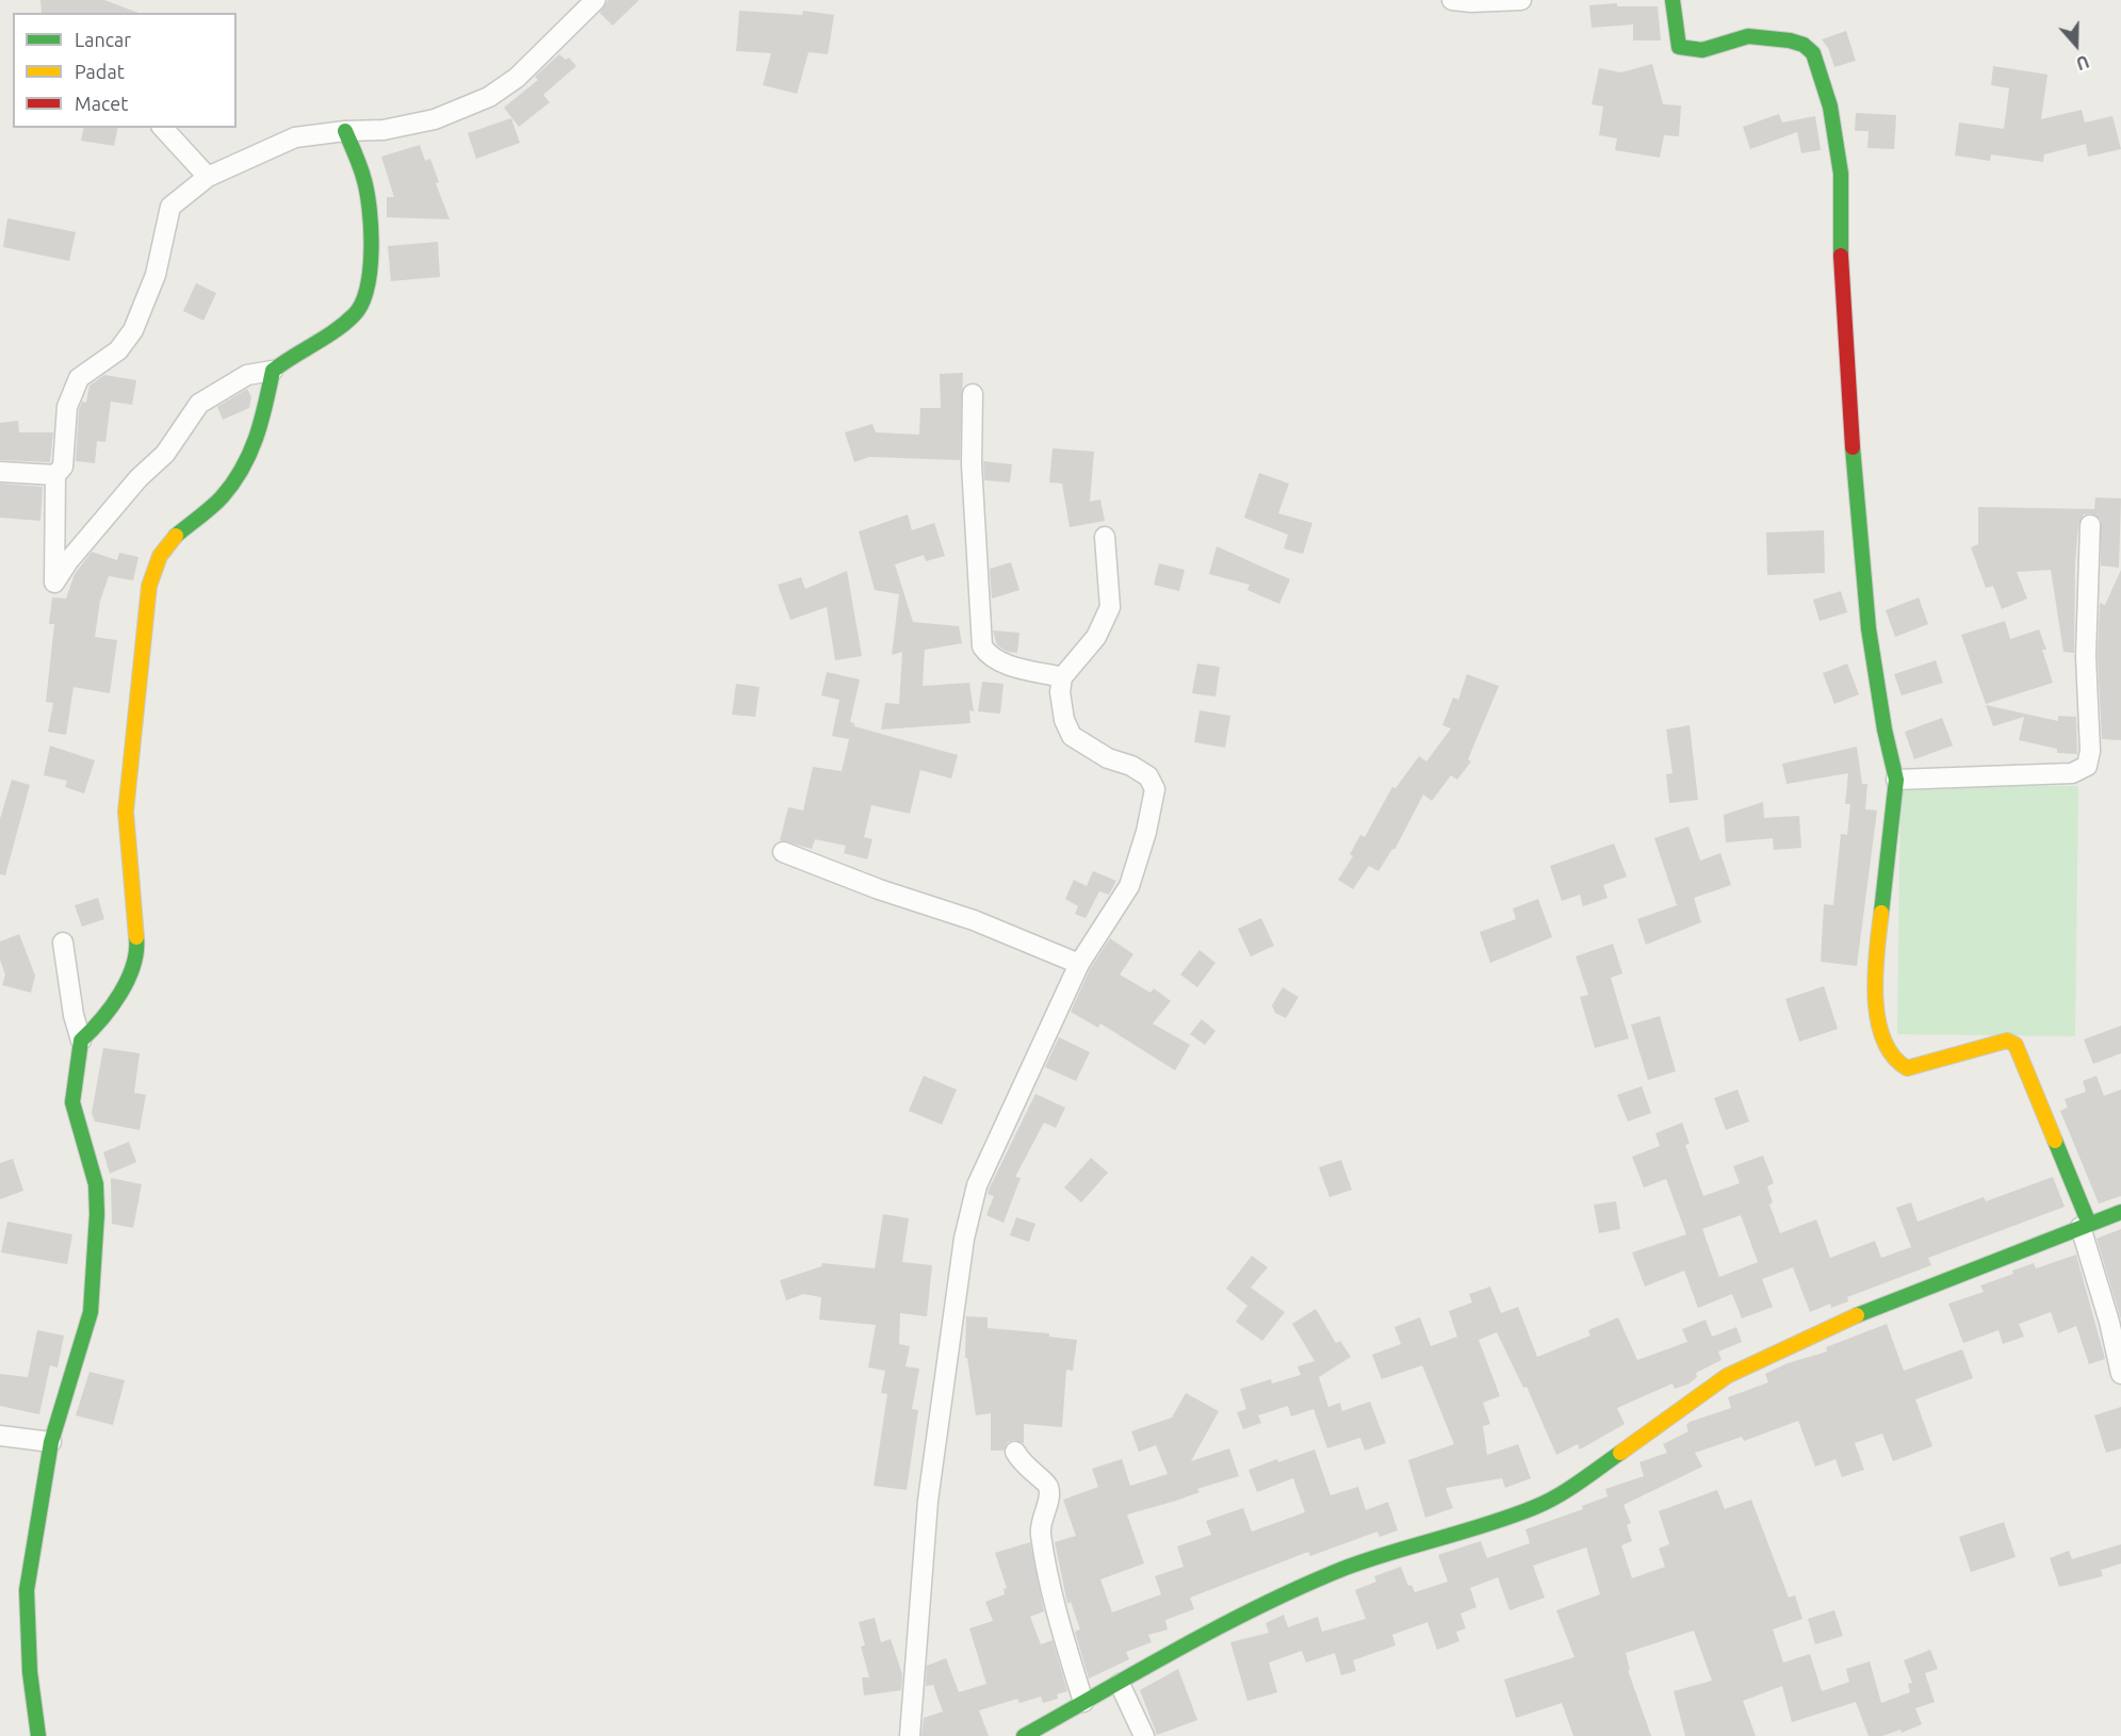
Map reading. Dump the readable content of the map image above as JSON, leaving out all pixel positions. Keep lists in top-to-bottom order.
{
  "legend": ["Lancar", "Padat", "Macet"],
  "north": "bottom"
}
